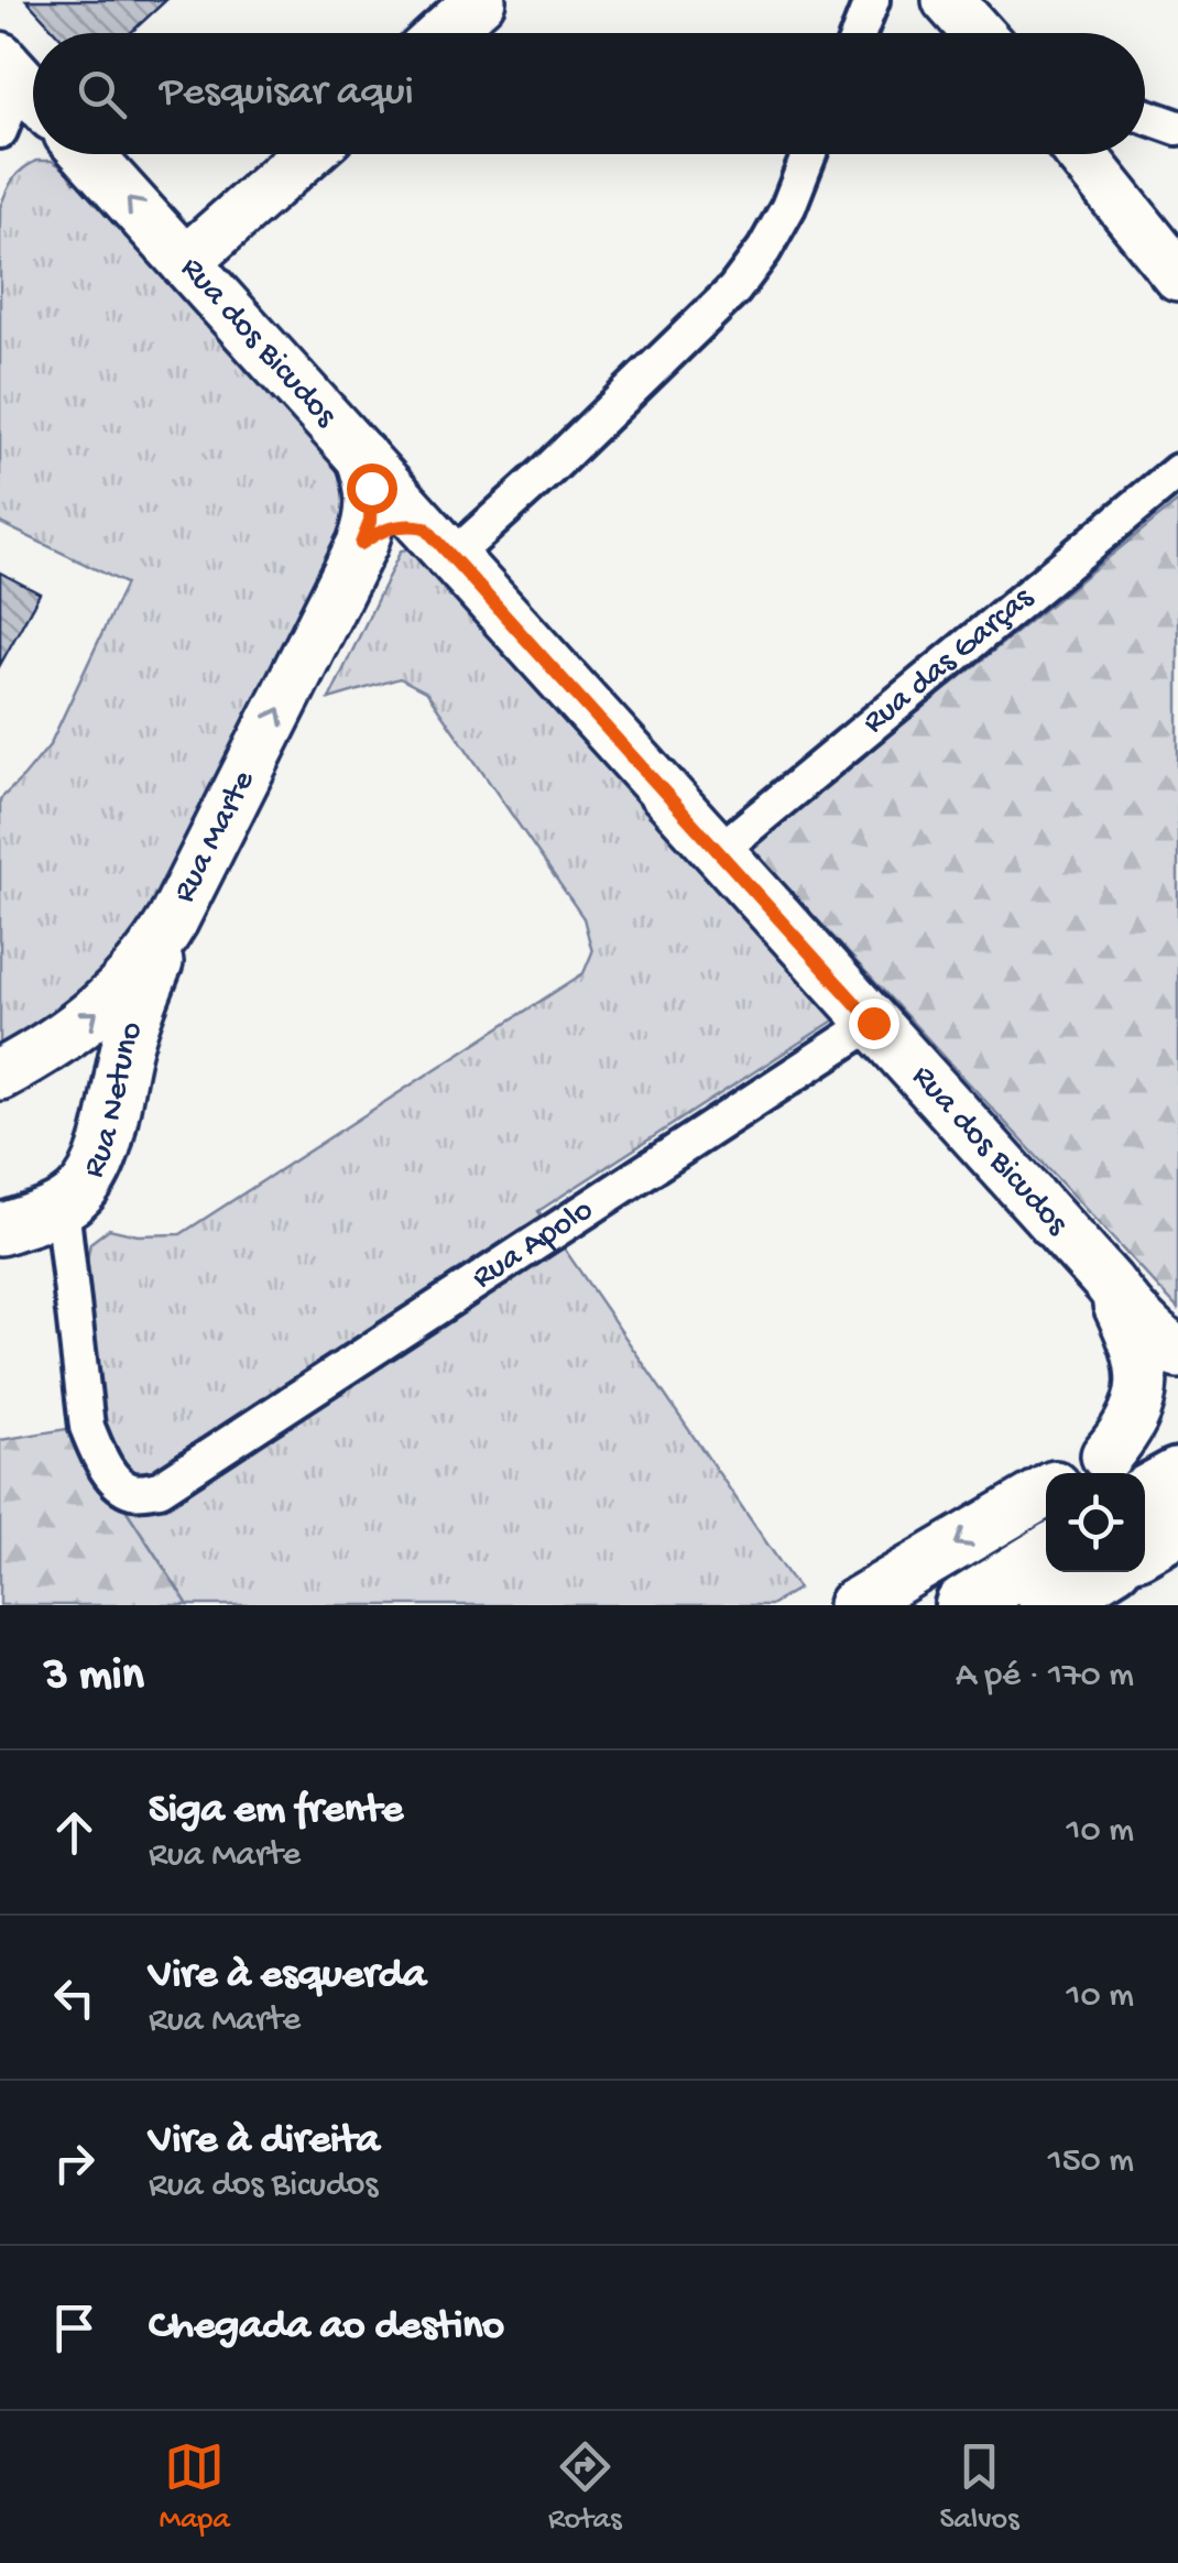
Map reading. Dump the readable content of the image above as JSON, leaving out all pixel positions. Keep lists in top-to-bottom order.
{
  "streets": {
    "main road": ["Rua dos Bicudos", "Rua Marte", "Rua Netuno"],
    "street": ["Rua das Garças", "Rua Apolo"]
  },
  "crossings": [
    ["Rua dos Bicudos", "Rua das Garças"],
    ["Rua dos Bicudos", "Rua Marte"],
    ["Rua dos Bicudos", "Rua Apolo"],
    ["Rua Marte", "Rua Netuno"],
    ["Rua Netuno", "Rua Apolo"]
  ],
  "one_way": ["Rua Marte"],
  "page": {
    "search": "Pesquisar aqui",
    "heading": ["3 min", "A pé · 170 m"],
    "list": [
      ["Siga em frente", "Rua Marte", "10 m"],
      ["Vire à esquerda", "Rua Marte", "10 m"],
      ["Vire à direita", "Rua dos Bicudos", "150 m"],
      "Chegada ao destino"
    ],
    "nav": ["Mapa", "Rotas", "Salvos"]
  }
}
